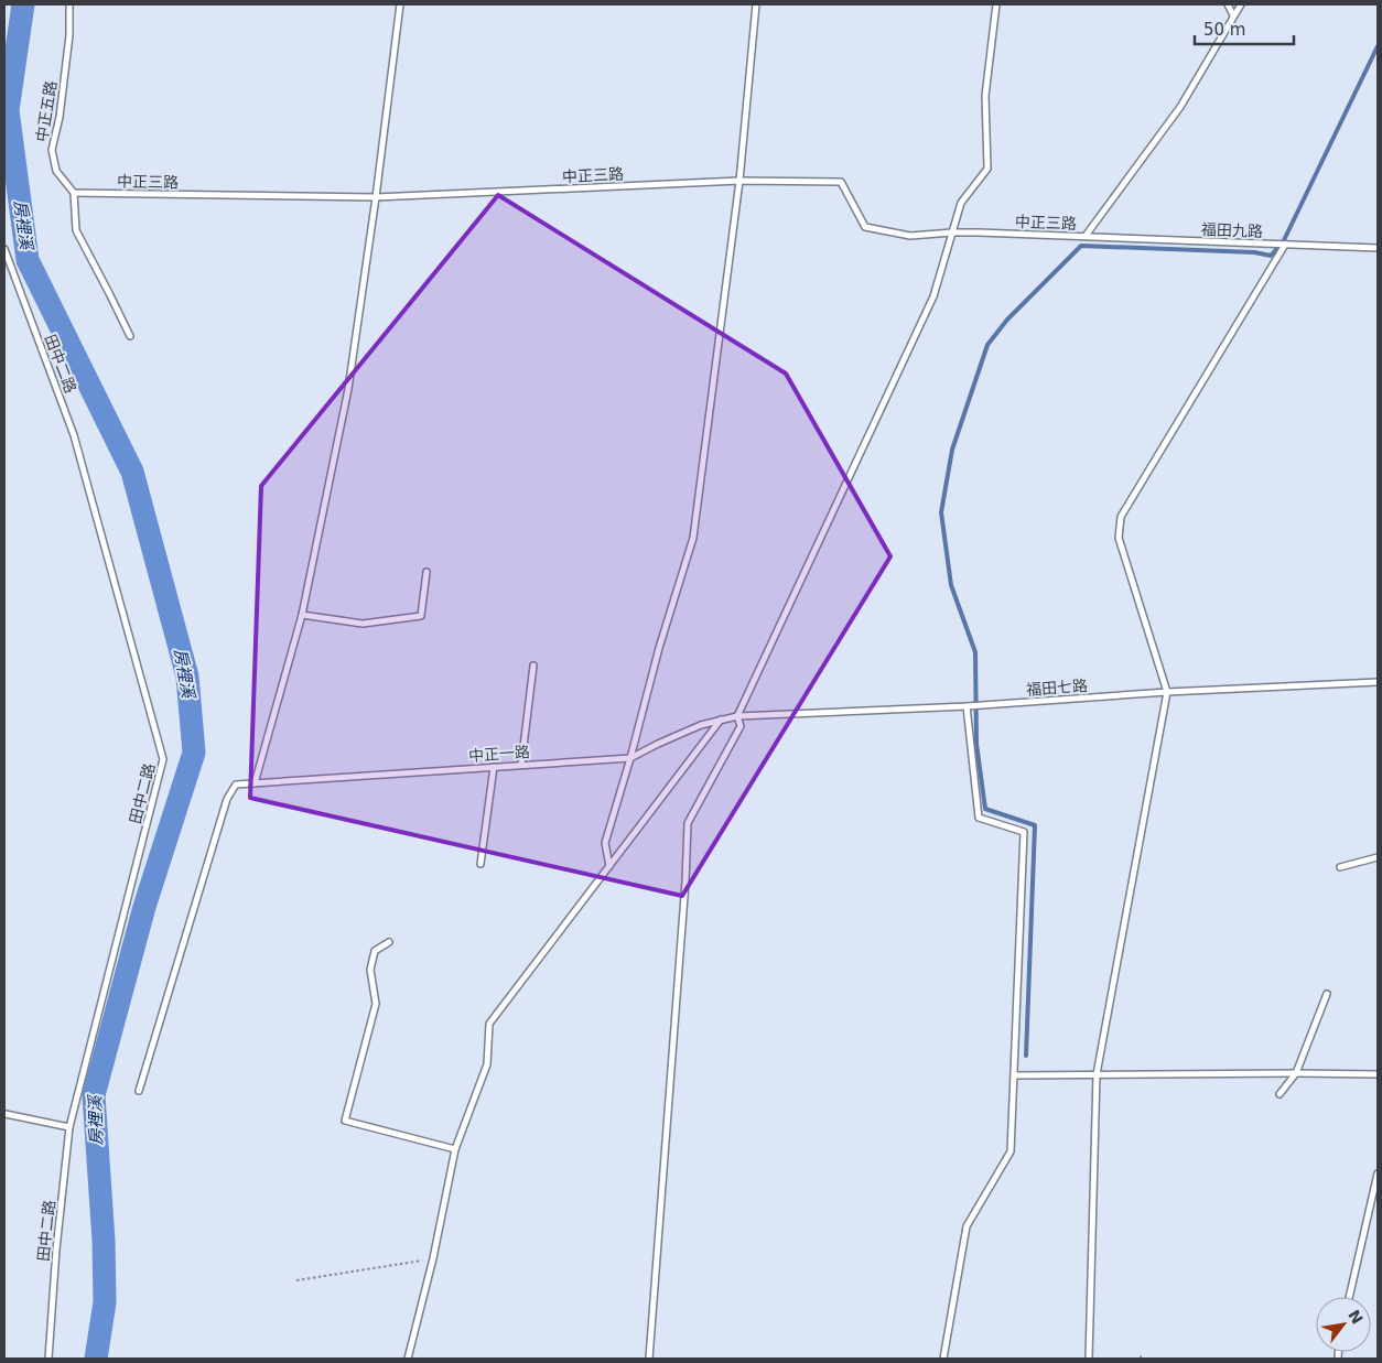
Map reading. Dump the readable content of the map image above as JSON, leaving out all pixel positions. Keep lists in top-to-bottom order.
{
  "streets": {
    "lane": [
      "中正五路",
      "中正三路",
      "福田九路",
      "田中二路",
      "福田七路",
      "中正一路"
    ]
  },
  "crossings": [
    ["中正五路", "中正三路"],
    ["中正三路", "福田九路"],
    ["福田七路", "中正一路"]
  ],
  "water": ["房裡溪"],
  "scale_bar": "50 m",
  "north": "top right"
}
